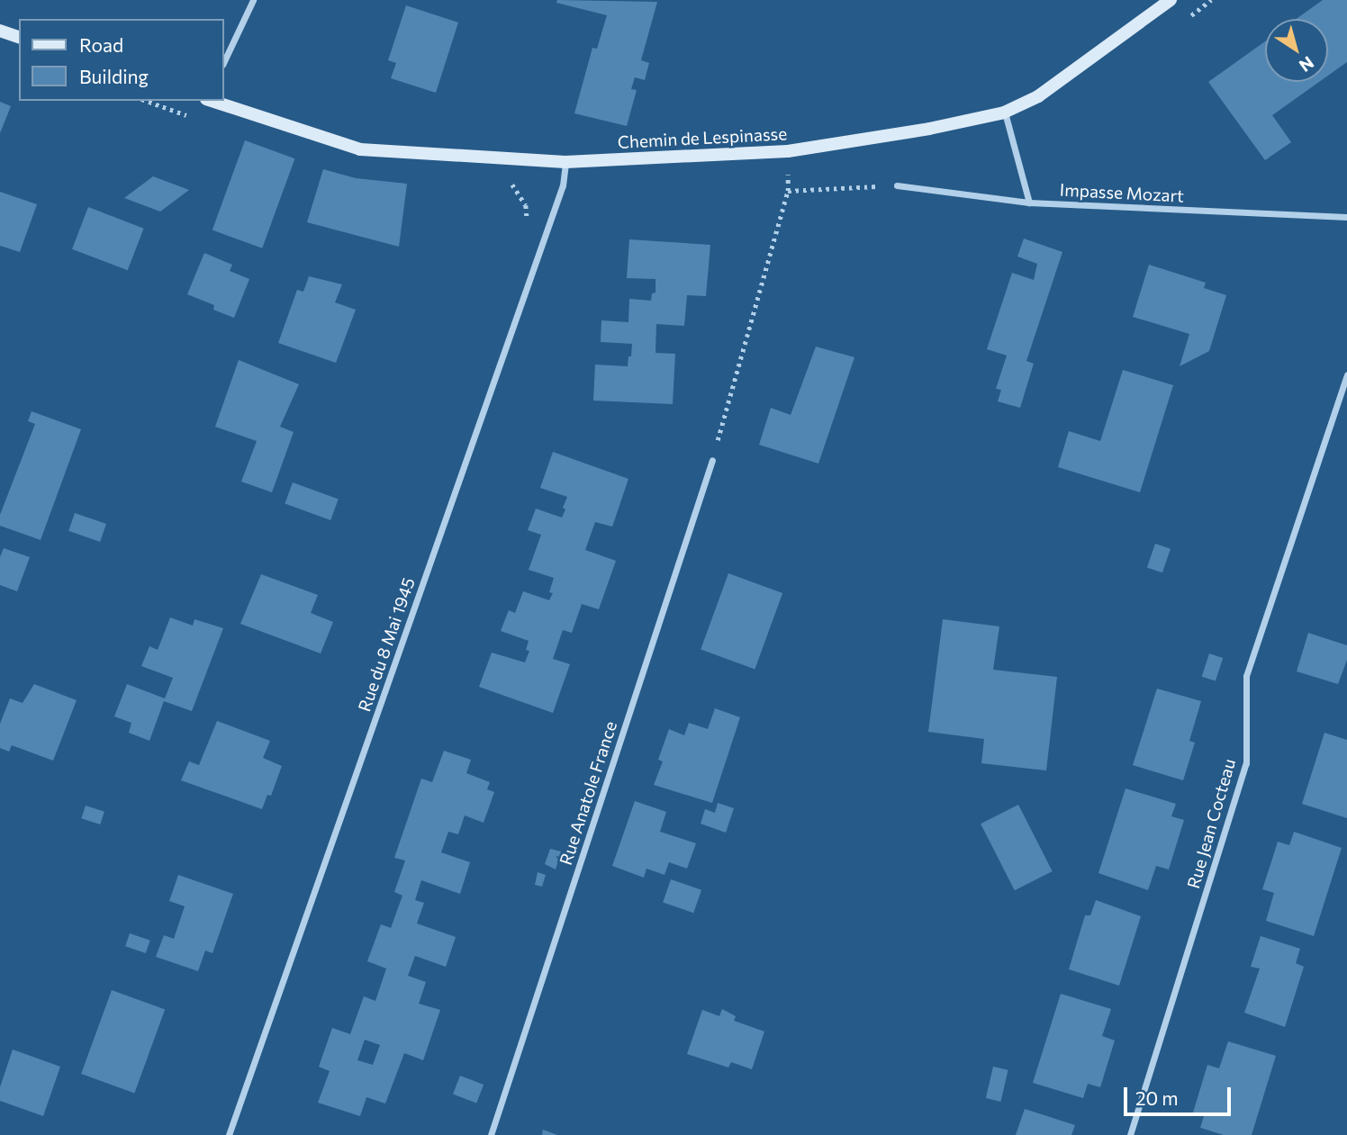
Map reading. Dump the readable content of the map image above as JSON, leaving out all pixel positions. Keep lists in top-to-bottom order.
{
  "streets": {
    "street": [
      "Chemin de Lespinasse",
      "Impasse Mozart",
      "Rue du 8 Mai 1945",
      "Rue Anatole France",
      "Rue Jean Cocteau"
    ]
  },
  "crossings": [
    ["Chemin de Lespinasse", "Rue du 8 Mai 1945"]
  ],
  "legend": ["Road", "Building"],
  "scale_bar": "20 m",
  "north": "bottom right"
}
